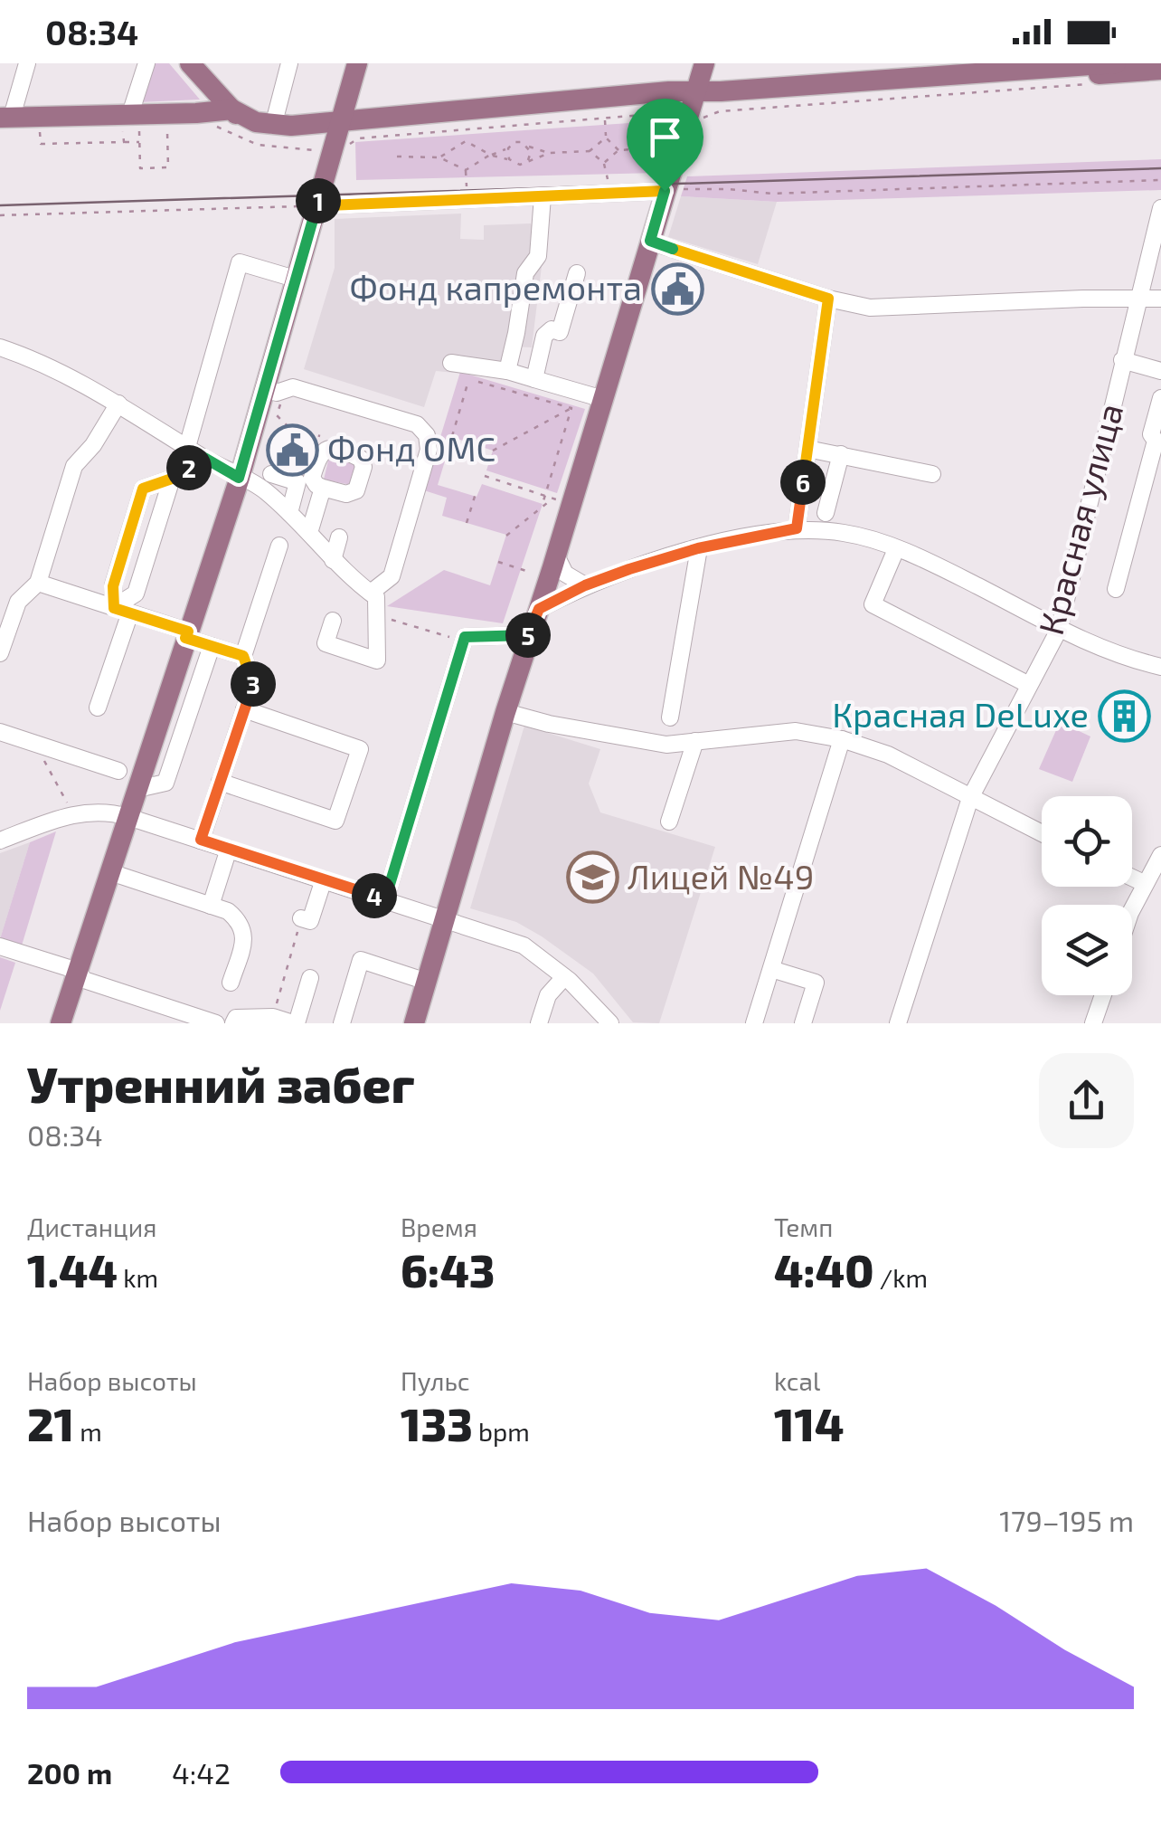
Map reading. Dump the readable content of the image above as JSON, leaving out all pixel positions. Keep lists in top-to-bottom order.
{
  "streets": {
    "street": ["Красная улица"]
  },
  "places": {
    "public building": ["Фонд капремонта", "Фонд ОМС"],
    "building": ["Красная DeLuxe"],
    "school or university": ["Лицей №49"]
  },
  "page": {
    "status": "08:34",
    "pins": [
      "1",
      "2",
      "6",
      "5",
      "3",
      "4"
    ],
    "heading": ["Утренний забег", "08:34"],
    "stats": [
      ["Дистанция", "1.44 km"],
      ["Время", "6:43"],
      ["Темп", "4:40 /km"],
      ["Набор высоты", "21 m"],
      ["Пульс", "133 bpm"],
      ["kcal", "114"]
    ],
    "chart": ["Набор высоты", "179–195 m"],
    "list": [
      {
        "name": "200 m",
        "note": "4:42"
      }
    ]
  }
}
